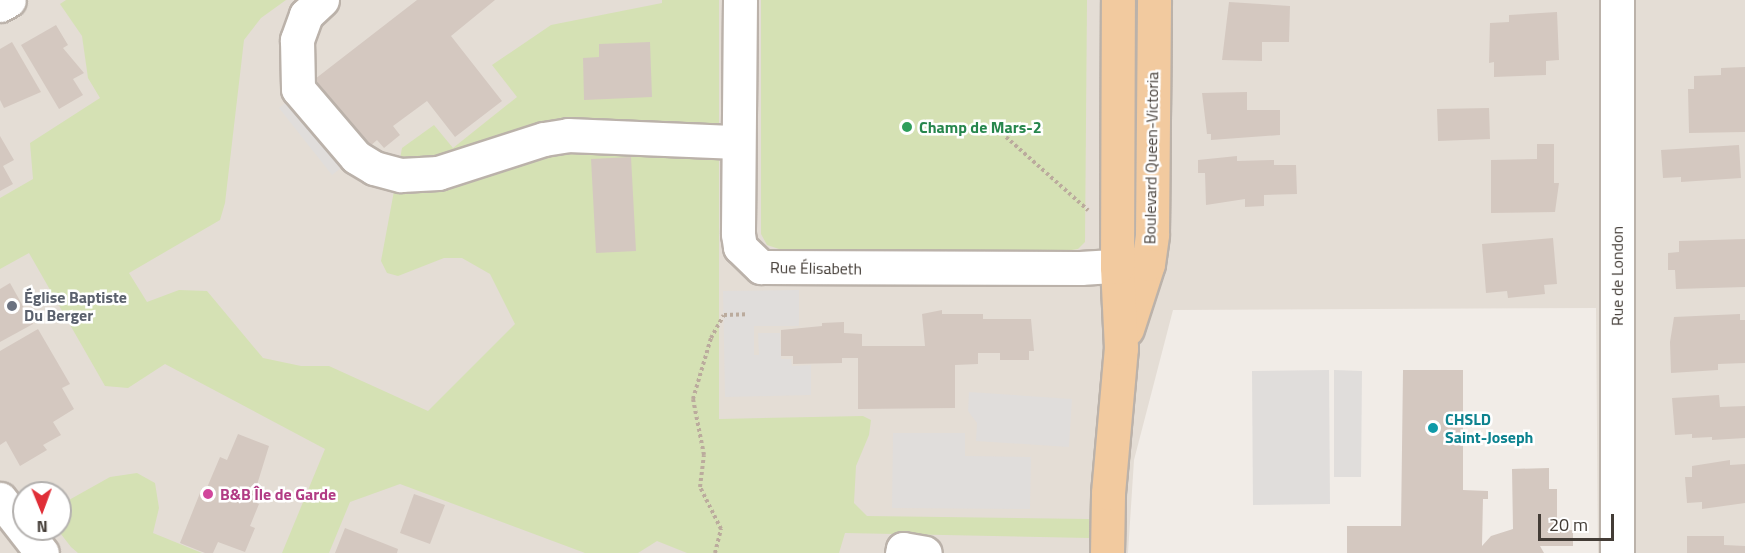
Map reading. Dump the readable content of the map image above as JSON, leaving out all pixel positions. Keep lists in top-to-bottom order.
{
  "streets": {
    "main road": ["Boulevard Queen-Victoria"],
    "street": ["Rue Élisabeth", "Rue de London"]
  },
  "crossings": [
    ["Boulevard Queen-Victoria", "Rue Élisabeth"]
  ],
  "places": [
    "Champ de Mars-2",
    "Église Baptiste Du Berger",
    "CHSLD Saint-Joseph",
    "B&B Île de Garde"
  ],
  "scale_bar": "20 m",
  "north": "bottom"
}
